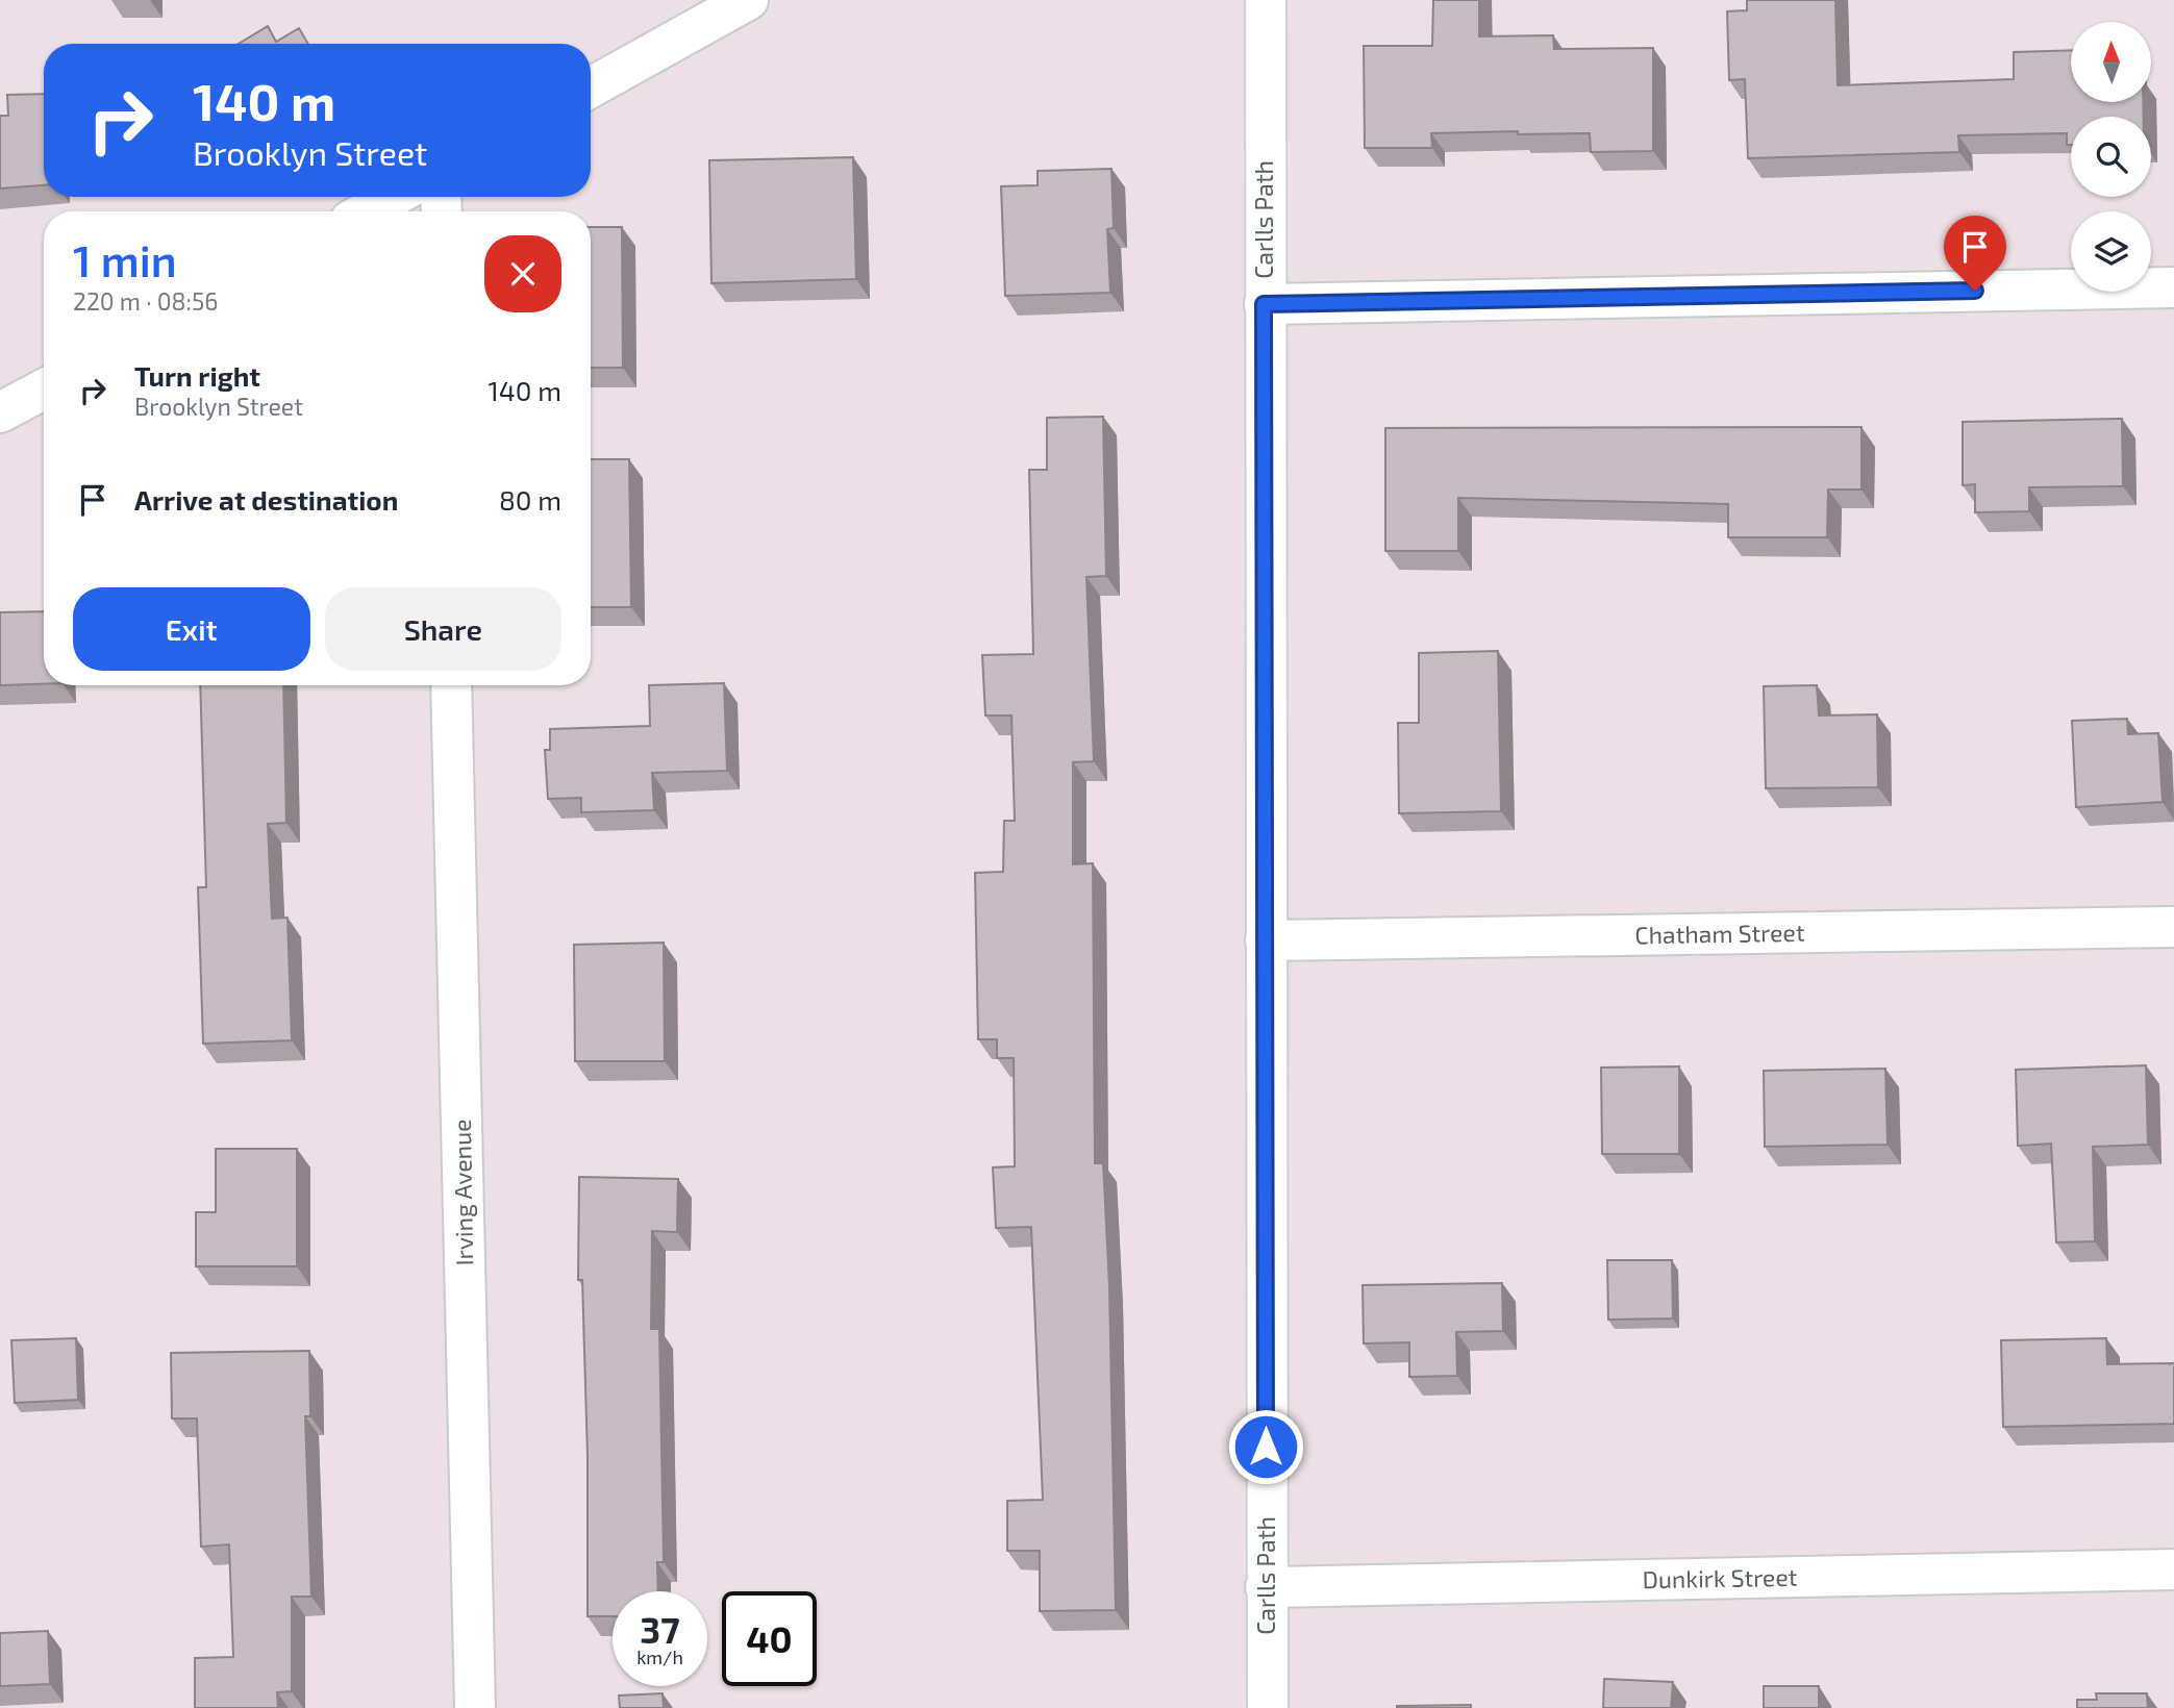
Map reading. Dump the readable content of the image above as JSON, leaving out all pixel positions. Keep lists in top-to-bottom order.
{
  "streets": {
    "street": [
      "Carlls Path",
      "Chatham Street",
      "Irving Avenue",
      "Dunkirk Street"
    ]
  },
  "crossings": [
    ["Carlls Path", "Chatham Street"],
    ["Carlls Path", "Dunkirk Street"]
  ],
  "north": "top",
  "page": {
    "turn": ["140 m", "Brooklyn Street"],
    "heading": ["1 min", "220 m · 08:56"],
    "list": [
      {
        "name": "Turn right",
        "note": "Brooklyn Street",
        "value": "140 m"
      },
      {
        "name": "Arrive at destination",
        "value": "80 m"
      }
    ],
    "buttons": ["Exit", "Share"],
    "speed": "37 km/h",
    "limit": "40"
  }
}
